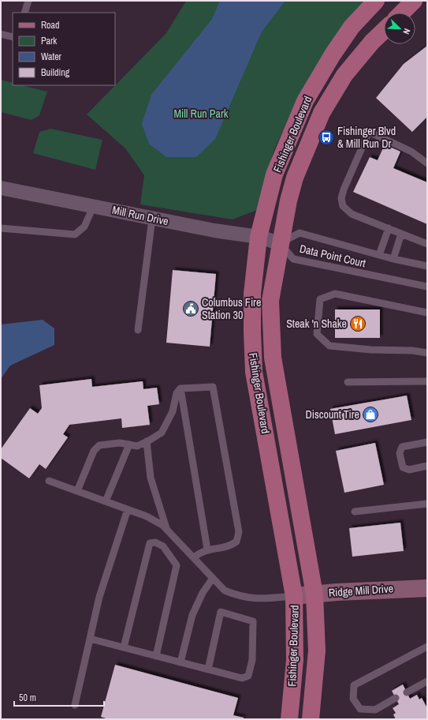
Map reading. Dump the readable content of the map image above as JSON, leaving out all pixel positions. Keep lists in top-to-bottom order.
{
  "streets": {
    "main road": ["Fishinger Boulevard", "Ridge Mill Drive"],
    "street": ["Mill Run Drive"],
    "lane": ["Data Point Court"]
  },
  "crossings": [
    ["Fishinger Boulevard", "Mill Run Drive"],
    ["Fishinger Boulevard", "Data Point Court"],
    ["Fishinger Boulevard", "Ridge Mill Drive"],
    ["Mill Run Drive", "Data Point Court"]
  ],
  "parks": ["Mill Run Park"],
  "places": {
    "bus stop": ["Fishinger Blvd & Mill Run Dr"],
    "public building": ["Columbus Fire Station 30"],
    "restaurant": ["Steak 'n Shake"],
    "shop": ["Discount Tire"]
  },
  "legend": [
    "Road",
    "Park",
    "Water",
    "Building"
  ],
  "scale_bar": "50 m",
  "north": "bottom right"
}
